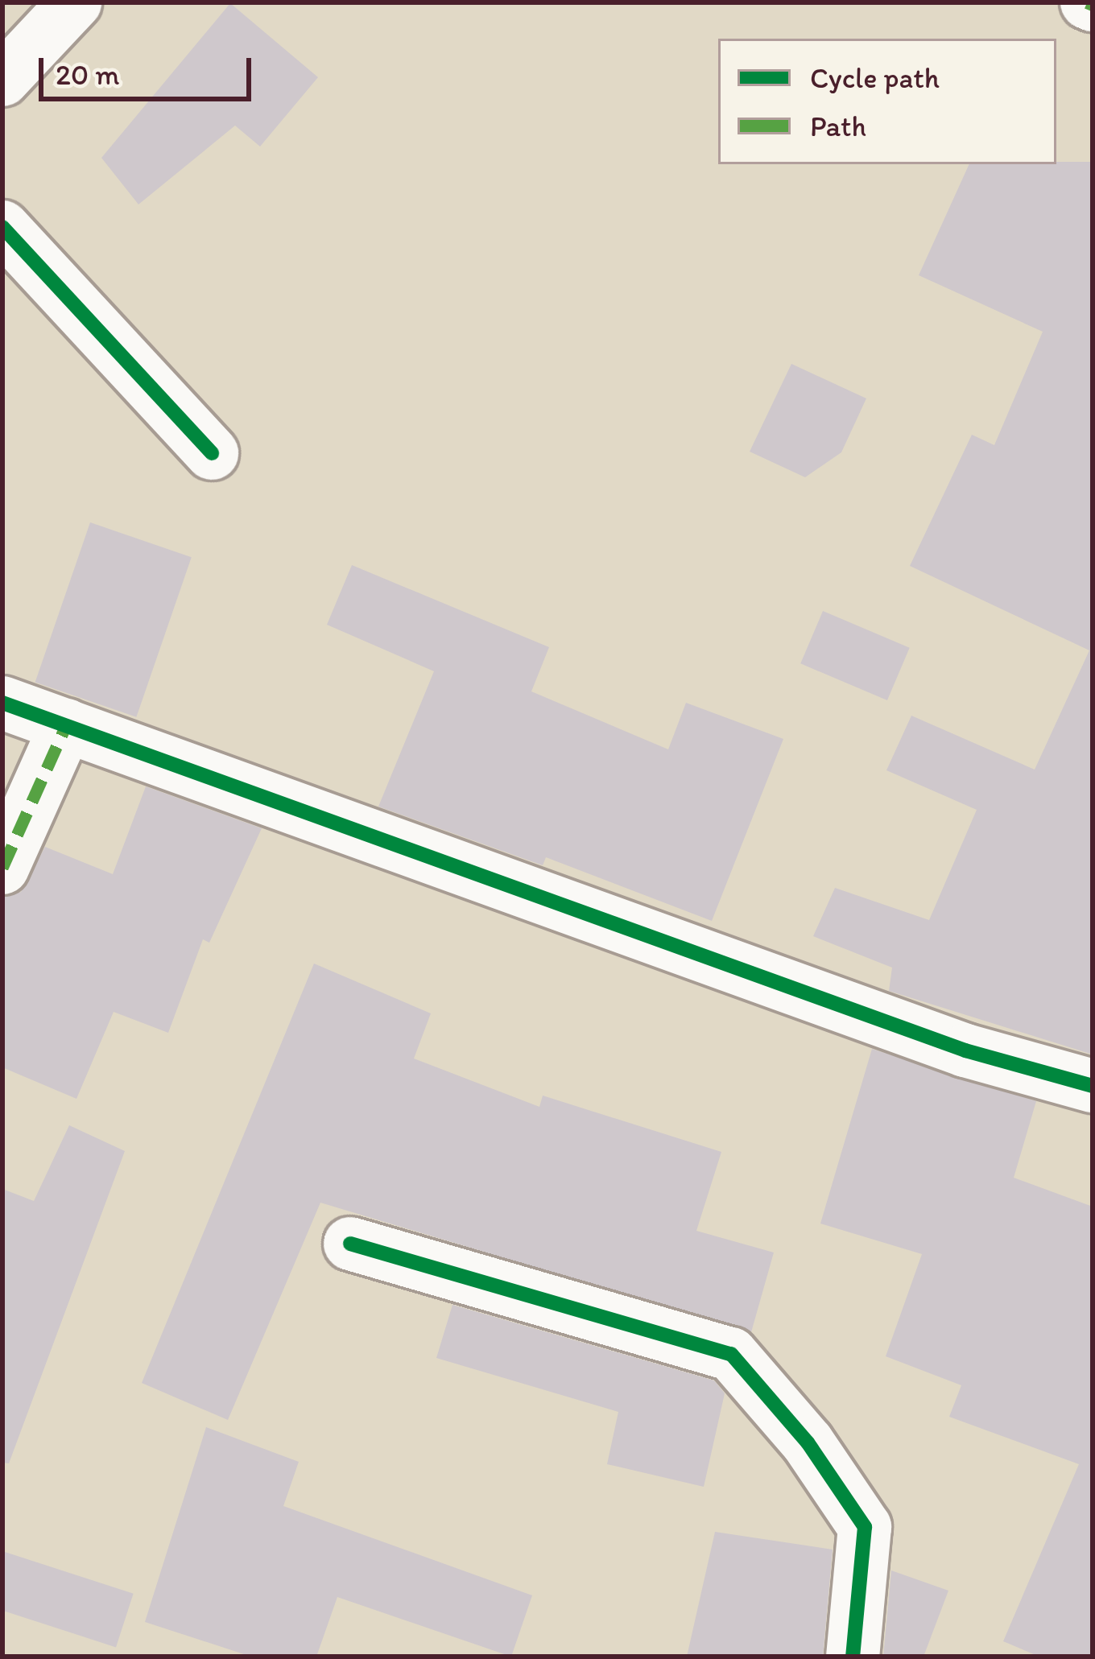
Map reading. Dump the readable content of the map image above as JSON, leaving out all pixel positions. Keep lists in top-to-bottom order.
{
  "legend": ["Cycle path", "Path"],
  "scale_bar": "20 m"
}
